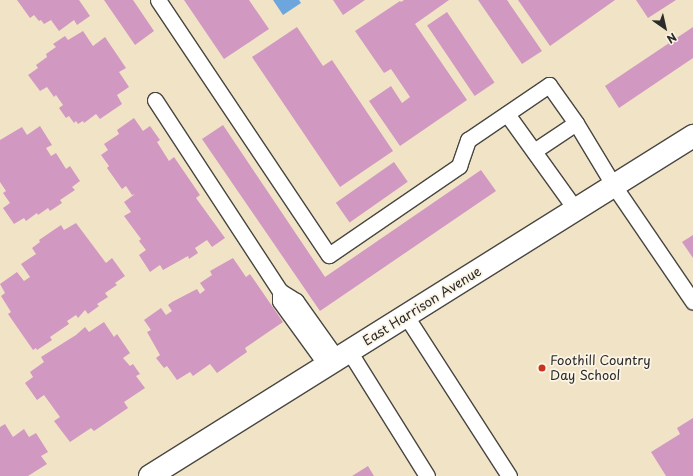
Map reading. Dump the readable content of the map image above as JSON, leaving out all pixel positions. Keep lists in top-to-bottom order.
{
  "streets": {
    "street": ["East Harrison Avenue"]
  },
  "places": ["Foothill Country Day School"],
  "north": "bottom right"
}
